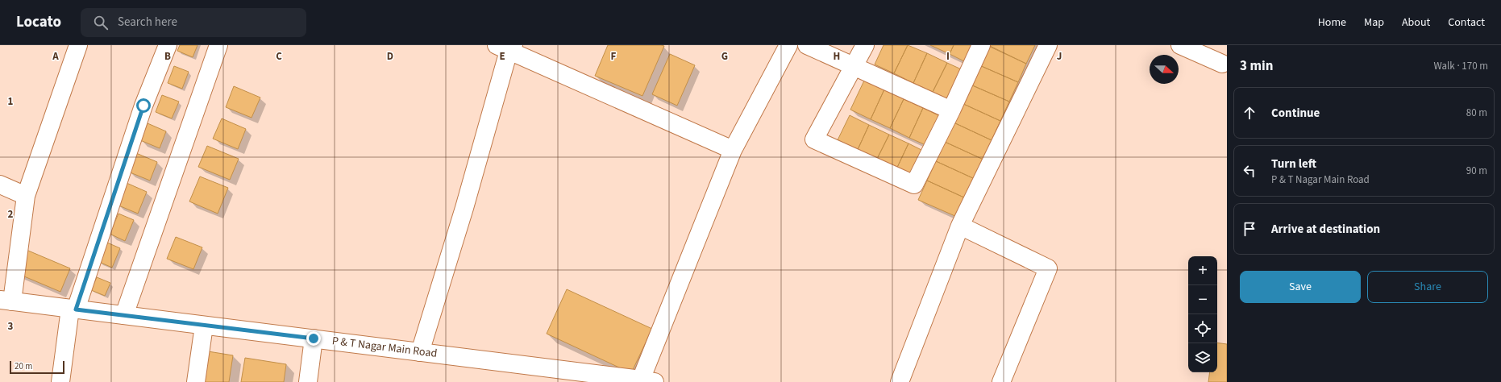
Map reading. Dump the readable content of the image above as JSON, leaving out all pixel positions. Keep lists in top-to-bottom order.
{
  "streets": {
    "street": ["P & T Nagar Main Road"]
  },
  "scale_bar": "20 m",
  "north": "right",
  "page": {
    "header": "Locato",
    "search": "Search here",
    "nav": [
      "Home",
      "Map",
      "About",
      "Contact"
    ],
    "heading": ["3 min", "Walk · 170 m"],
    "list": [
      ["Continue", "80 m"],
      ["Turn left", "P & T Nagar Main Road", "90 m"],
      "Arrive at destination"
    ],
    "map_buttons": ["+", "−"],
    "buttons": ["Save", "Share"],
    "scale": "20 m"
  },
  "grid": {
    "columns": [
      "A",
      "B",
      "C",
      "D",
      "E",
      "F",
      "G",
      "H",
      "I",
      "J"
    ],
    "rows": ["1", "2", "3"]
  }
}
